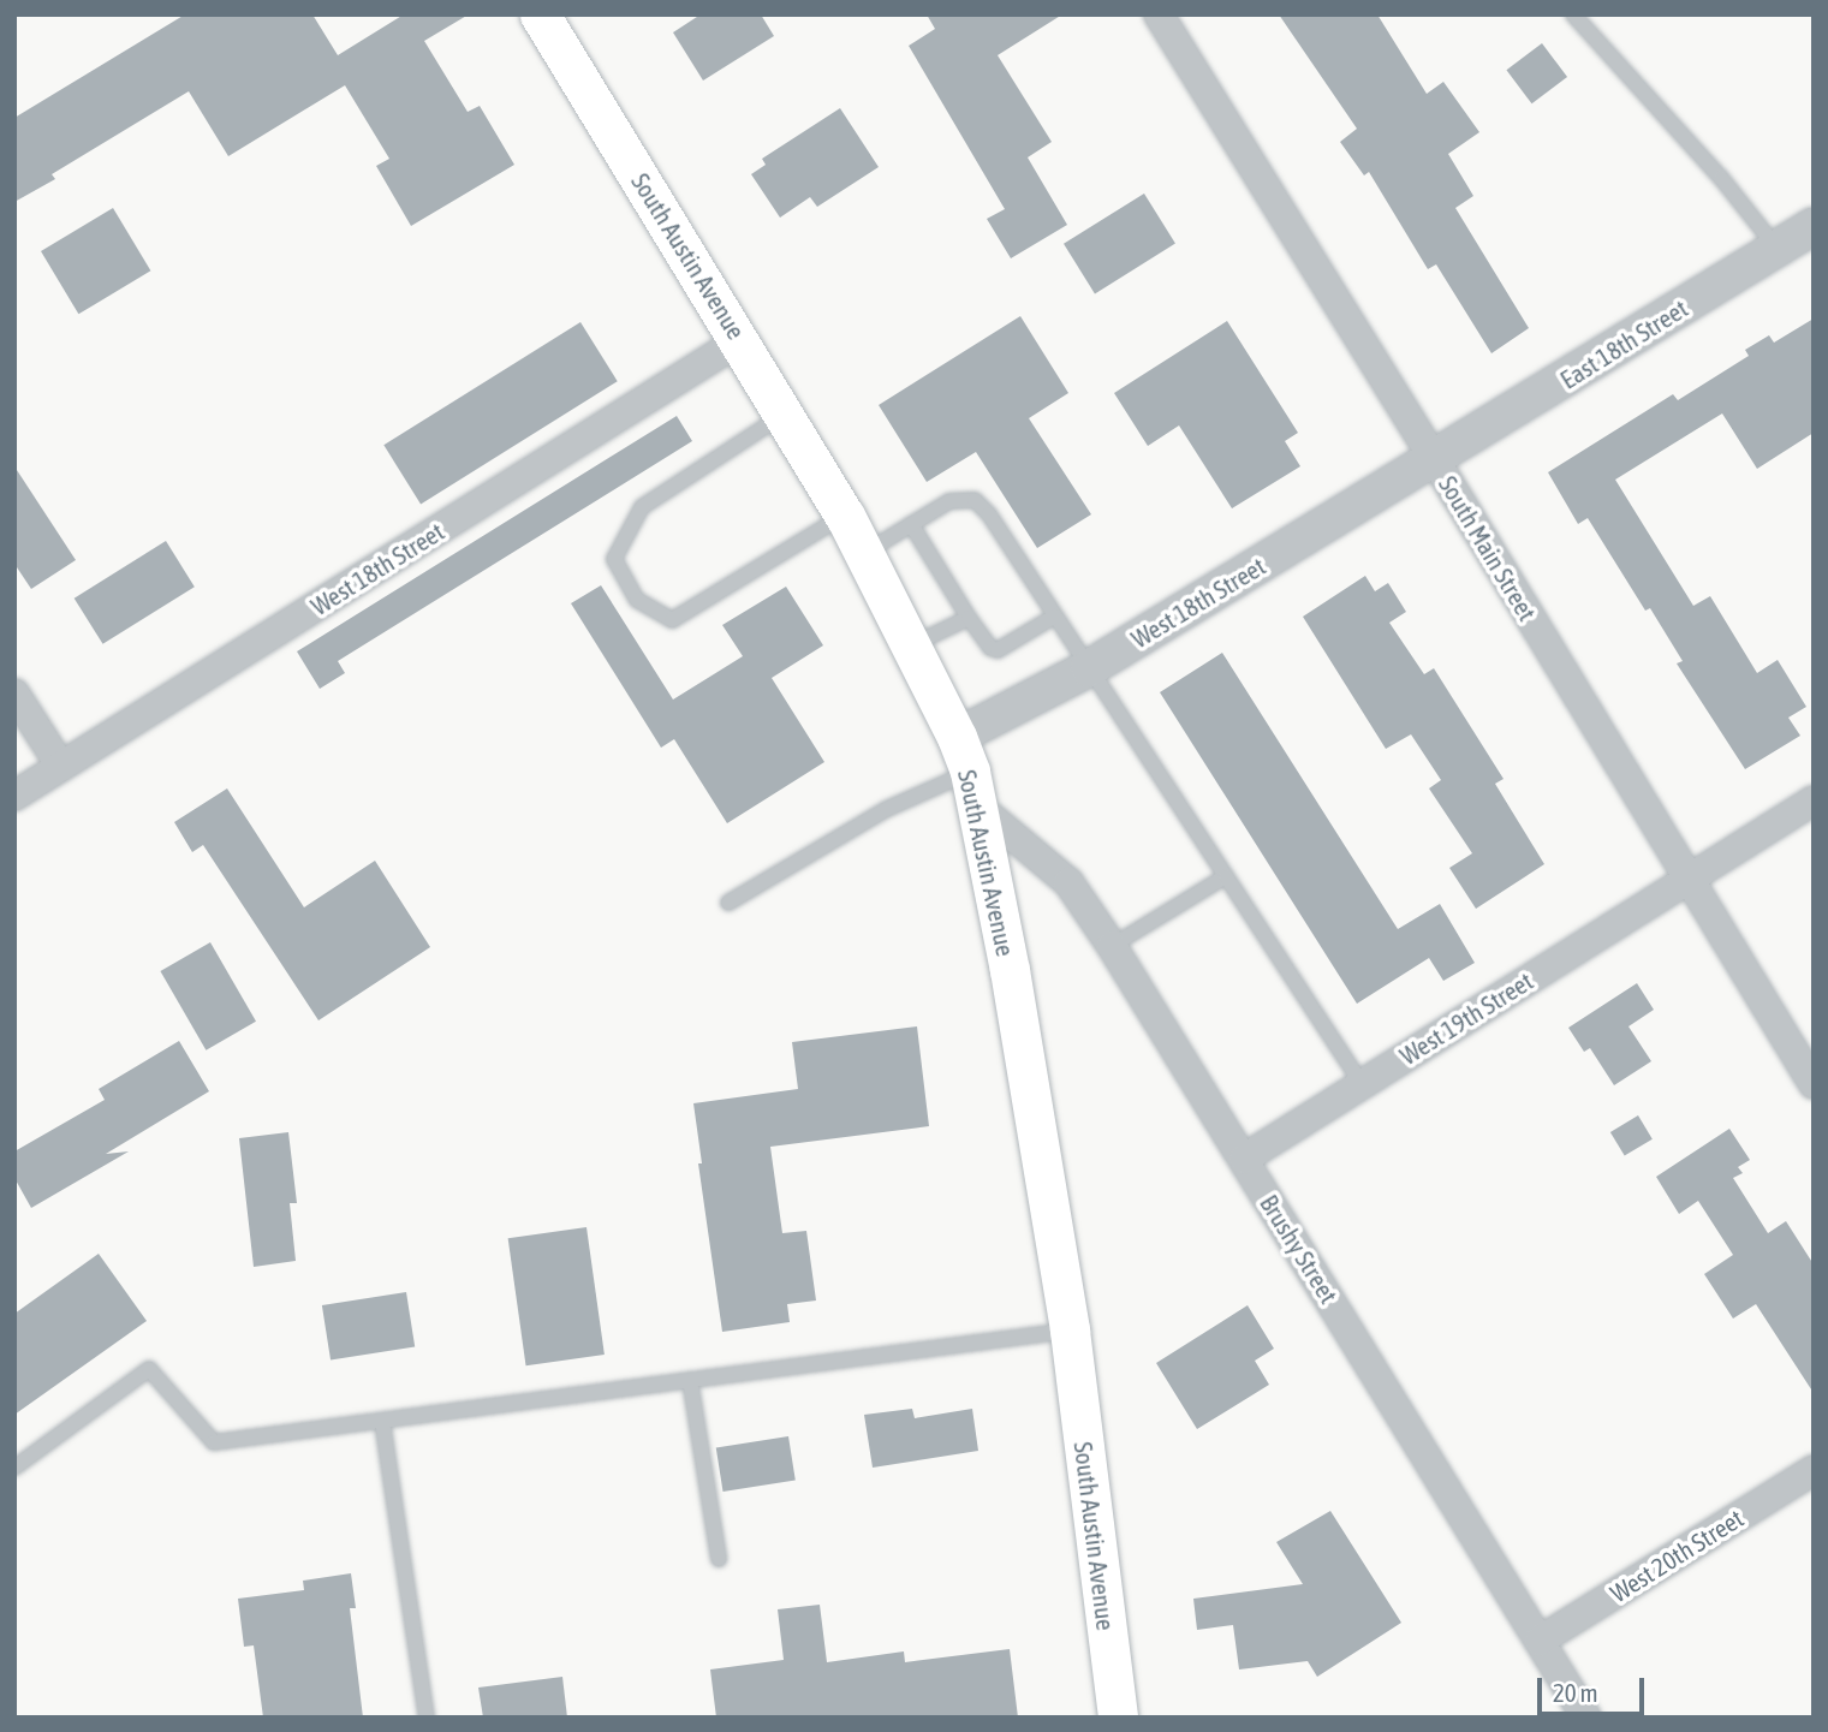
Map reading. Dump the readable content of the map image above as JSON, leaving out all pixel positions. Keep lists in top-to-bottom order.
{
  "streets": {
    "main road": ["South Austin Avenue"],
    "street": [
      "East 18th Street",
      "South Main Street",
      "West 18th Street",
      "West 19th Street",
      "Brushy Street",
      "West 20th Street"
    ]
  },
  "crossings": [
    ["South Austin Avenue", "West 18th Street"],
    ["South Austin Avenue", "Brushy Street"],
    ["East 18th Street", "South Main Street"],
    ["East 18th Street", "West 18th Street"],
    ["South Main Street", "West 18th Street"],
    ["South Main Street", "West 19th Street"],
    ["West 18th Street", "Brushy Street"],
    ["West 19th Street", "Brushy Street"],
    ["Brushy Street", "West 20th Street"]
  ],
  "scale_bar": "20 m"
}
